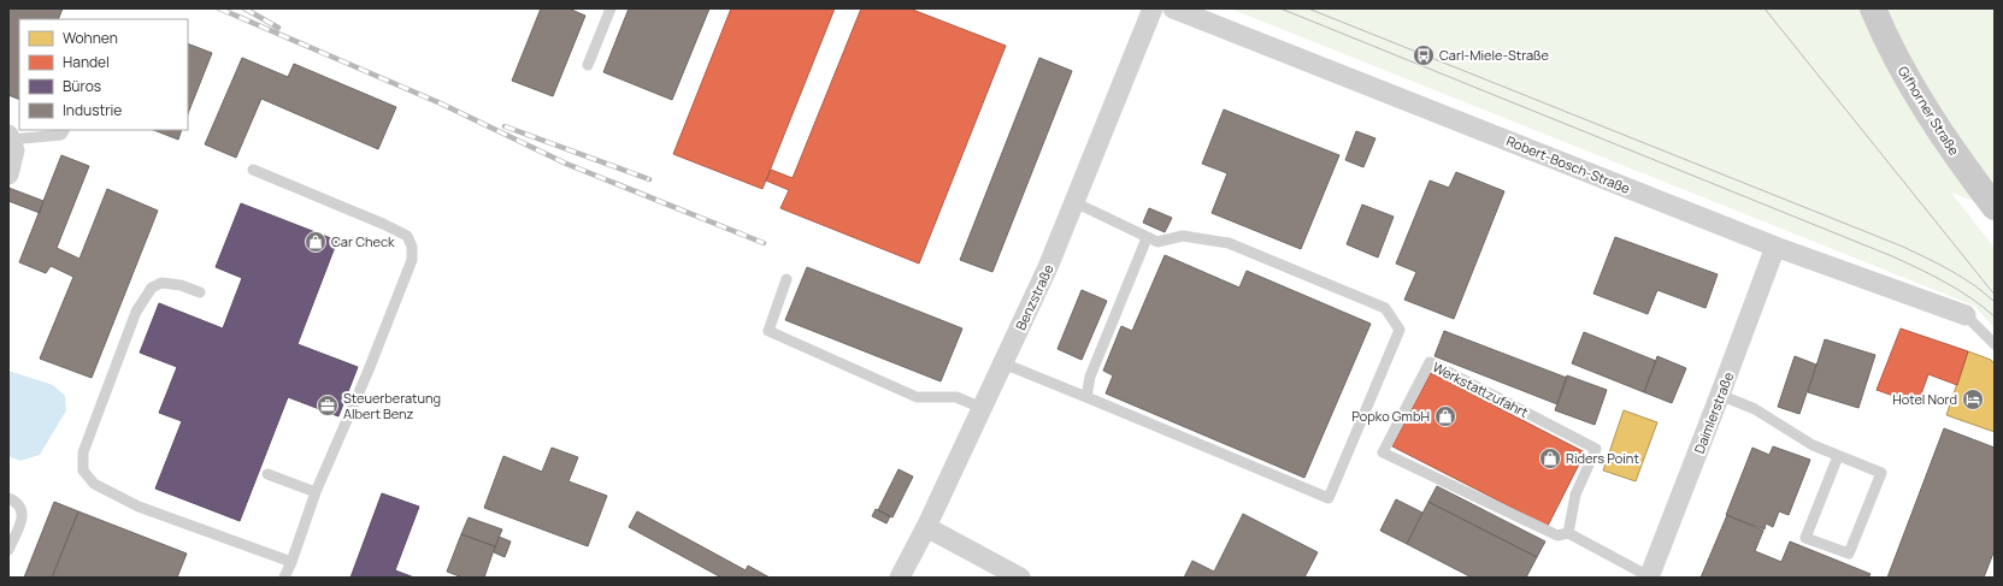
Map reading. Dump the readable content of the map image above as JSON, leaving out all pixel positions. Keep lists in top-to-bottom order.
{
  "streets": {
    "main road": ["Gifhorner Straße"],
    "street": ["Robert-Bosch-Straße", "Benzstraße", "Daimlerstraße"],
    "lane": ["Werkstattzufahrt"]
  },
  "crossings": [
    ["Robert-Bosch-Straße", "Daimlerstraße"]
  ],
  "places": {
    "bus stop": ["Carl-Miele-Straße"],
    "shop": ["Car Check", "Popko GmbH", "Riders Point"],
    "hotel": ["Hotel Nord"],
    "office": ["Steuerberatung Albert Benz"]
  },
  "legend": [
    "Wohnen",
    "Handel",
    "Büros",
    "Industrie"
  ]
}
